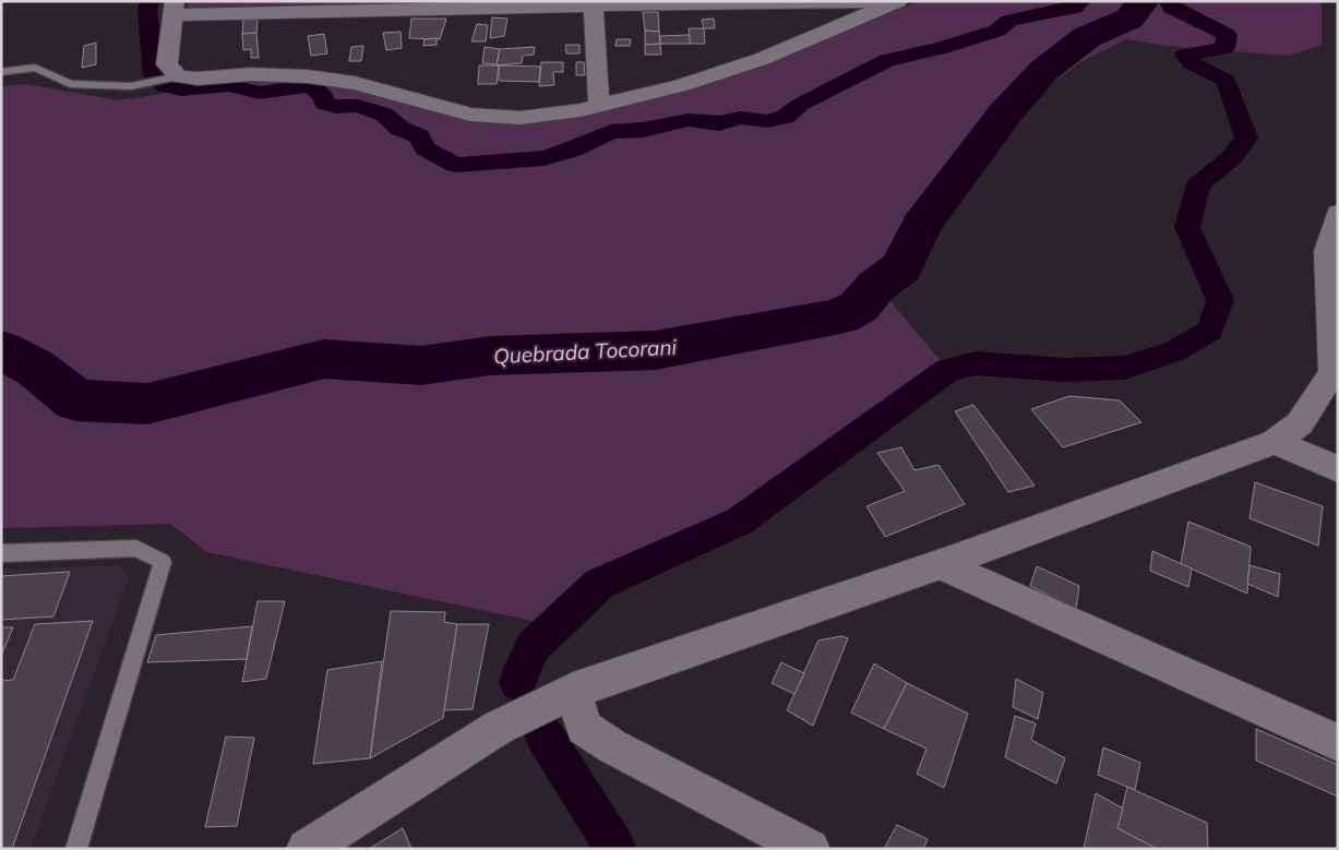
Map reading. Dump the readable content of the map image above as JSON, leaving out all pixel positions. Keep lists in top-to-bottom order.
{
  "water": ["Quebrada Tocorani"]
}
